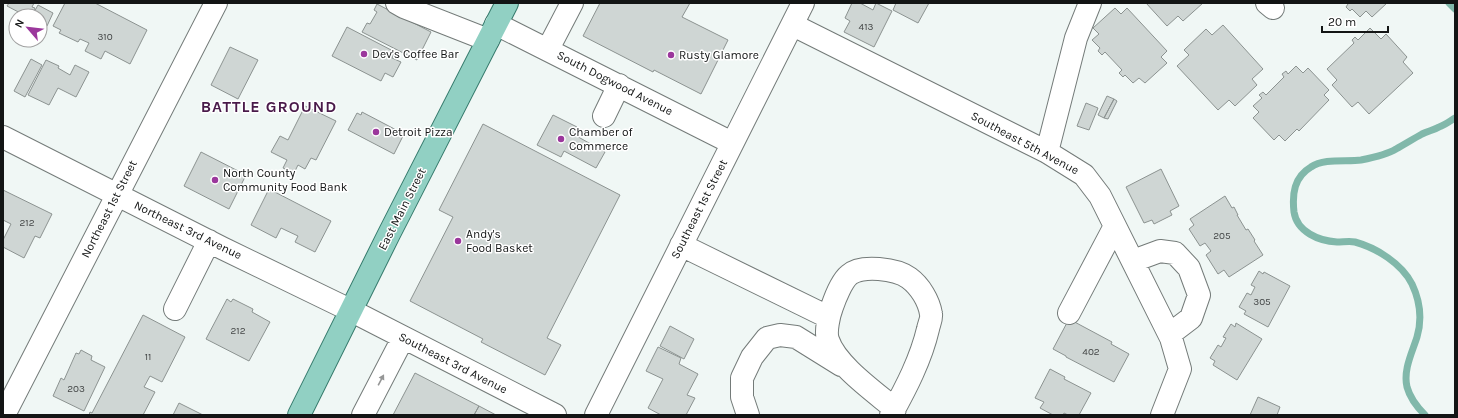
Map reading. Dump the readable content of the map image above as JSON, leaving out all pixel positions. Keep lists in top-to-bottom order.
{
  "streets": {
    "main road": ["East Main Street"],
    "street": [
      "South Dogwood Avenue",
      "Southeast 5th Avenue",
      "Northeast 1st Street",
      "Southeast 1st Street",
      "Northeast 3rd Avenue",
      "Southeast 3rd Avenue"
    ]
  },
  "crossings": [
    ["South Dogwood Avenue", "East Main Street"],
    ["South Dogwood Avenue", "Southeast 1st Street"],
    ["Southeast 5th Avenue", "Southeast 1st Street"],
    ["Northeast 1st Street", "Northeast 3rd Avenue"],
    ["East Main Street", "Northeast 3rd Avenue"],
    ["East Main Street", "Southeast 3rd Avenue"],
    ["Northeast 3rd Avenue", "Southeast 3rd Avenue"]
  ],
  "districts": ["BATTLE GROUND"],
  "places": [
    "Dev's Coffee Bar",
    "Rusty Glamore",
    "Detroit Pizza",
    "Chamber of Commerce",
    "North County Community Food Bank",
    "Andy's Food Basket"
  ],
  "house_numbers": [
    "413",
    "310",
    "212",
    "205",
    "305",
    "212",
    "402",
    "11",
    "203"
  ],
  "scale_bar": "20 m",
  "north": "top left"
}
